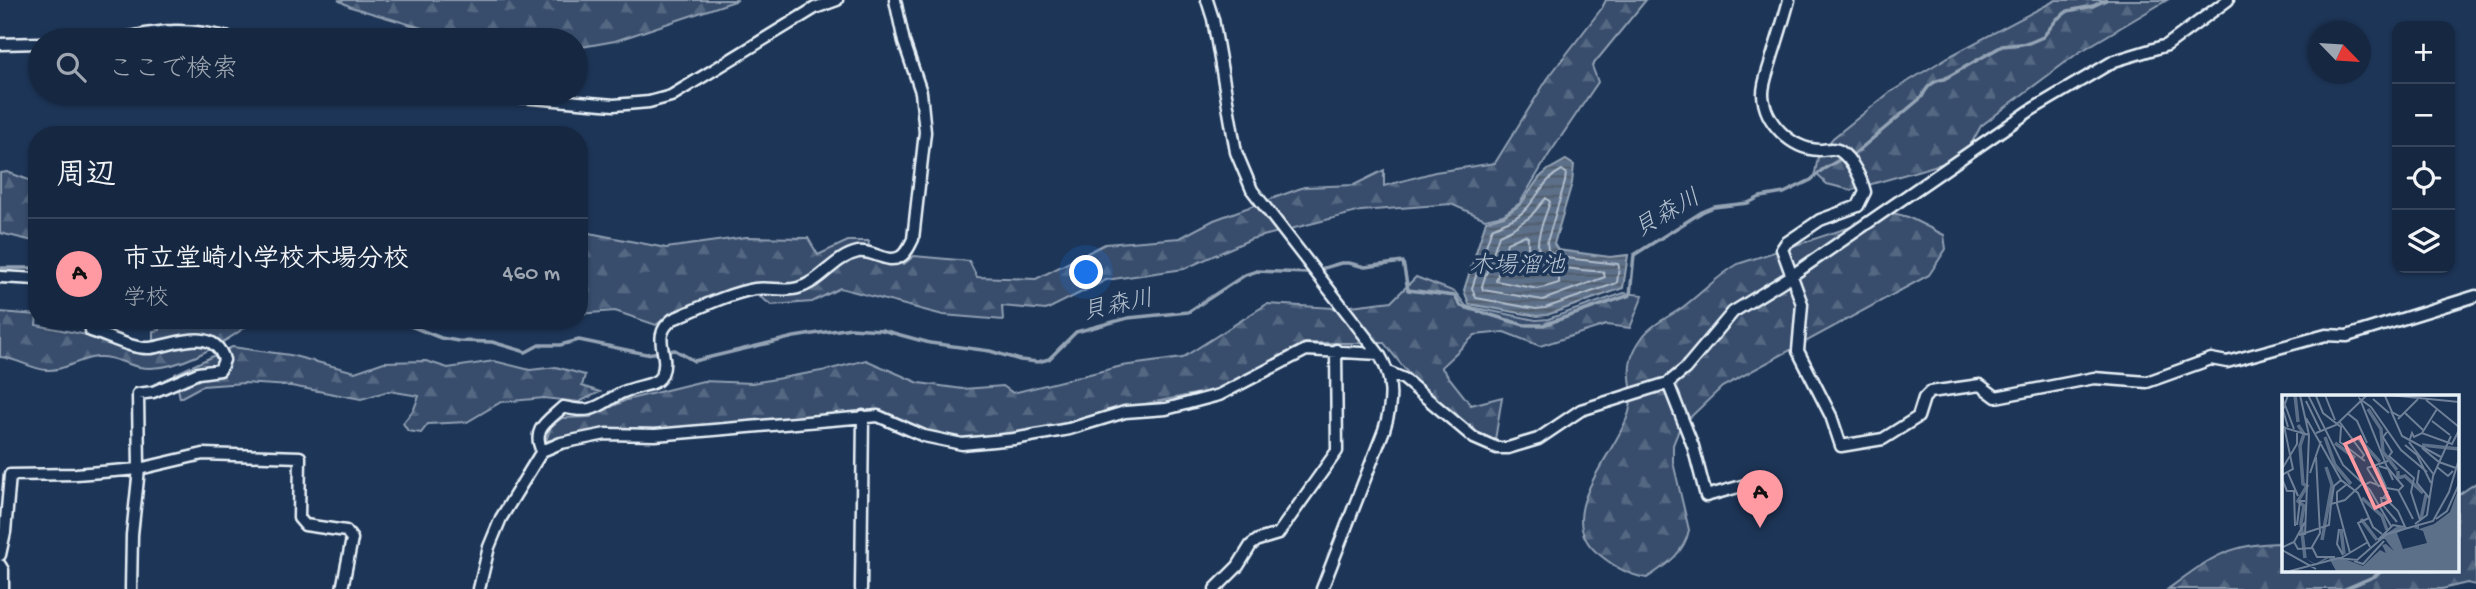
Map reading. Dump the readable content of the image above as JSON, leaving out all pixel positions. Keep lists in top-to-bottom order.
{
  "water": ["貝森川", "木場溜池"],
  "north": "bottom right",
  "page": {
    "map_buttons": ["+", "−"],
    "search": "ここで検索",
    "heading": "周辺",
    "list": [
      {
        "mark": "A",
        "name": "市立堂崎小学校木場分校",
        "note": "学校",
        "value": "460 m"
      }
    ],
    "pins": "A"
  }
}
